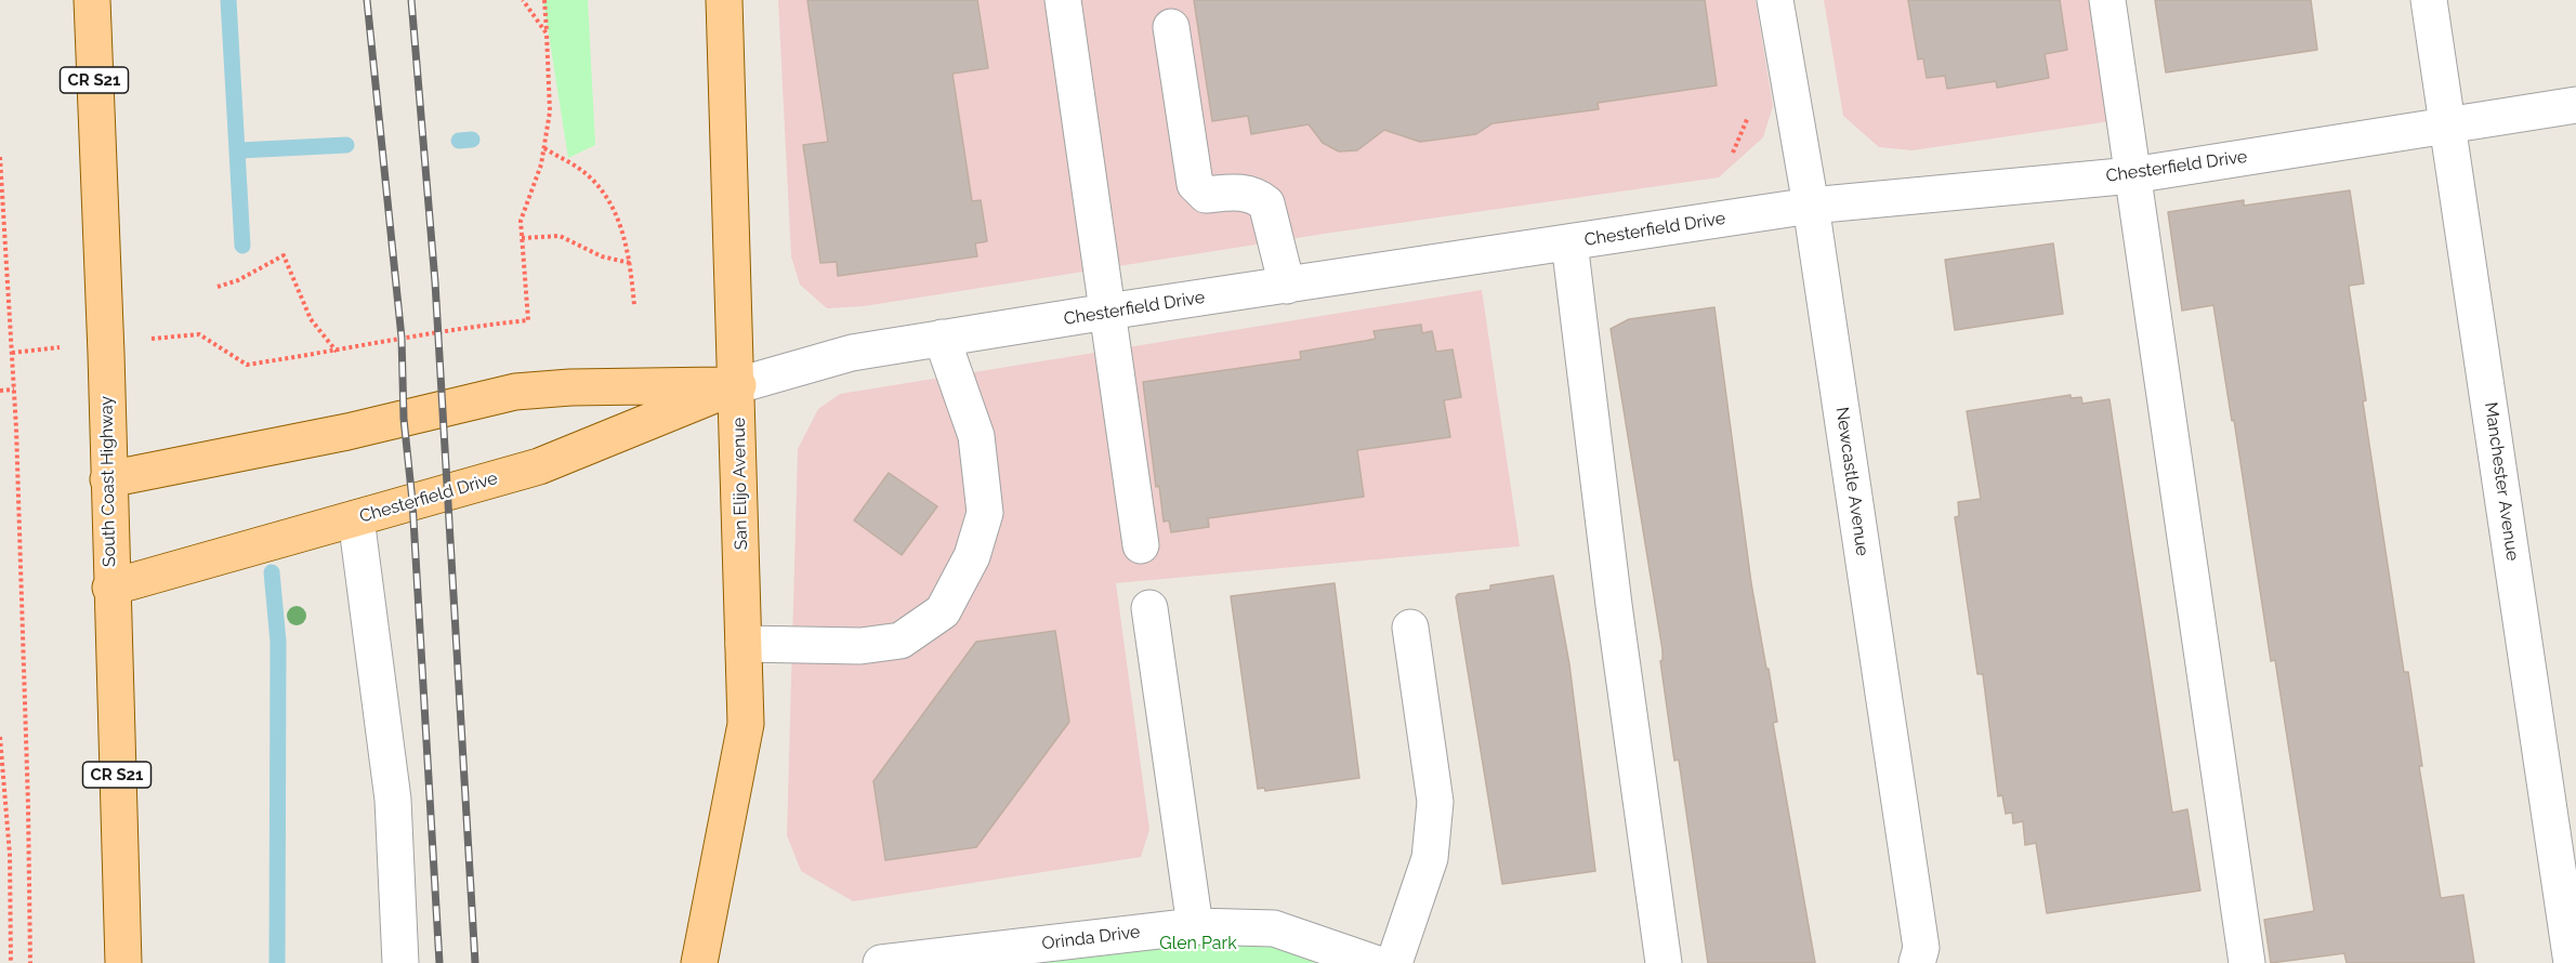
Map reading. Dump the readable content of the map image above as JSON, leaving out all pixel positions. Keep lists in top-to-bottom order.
{
  "streets": {
    "main road": [
      "CR S21",
      "Chesterfield Drive",
      "South Coast Highway",
      "San Elijo Avenue"
    ],
    "street": ["Newcastle Avenue", "Manchester Avenue", "Orinda Drive"]
  },
  "crossings": [
    ["Chesterfield Drive", "South Coast Highway"],
    ["Chesterfield Drive", "Newcastle Avenue"],
    ["Chesterfield Drive", "Manchester Avenue"],
    ["Chesterfield Drive", "San Elijo Avenue"]
  ],
  "parks": ["Glen Park"]
}
